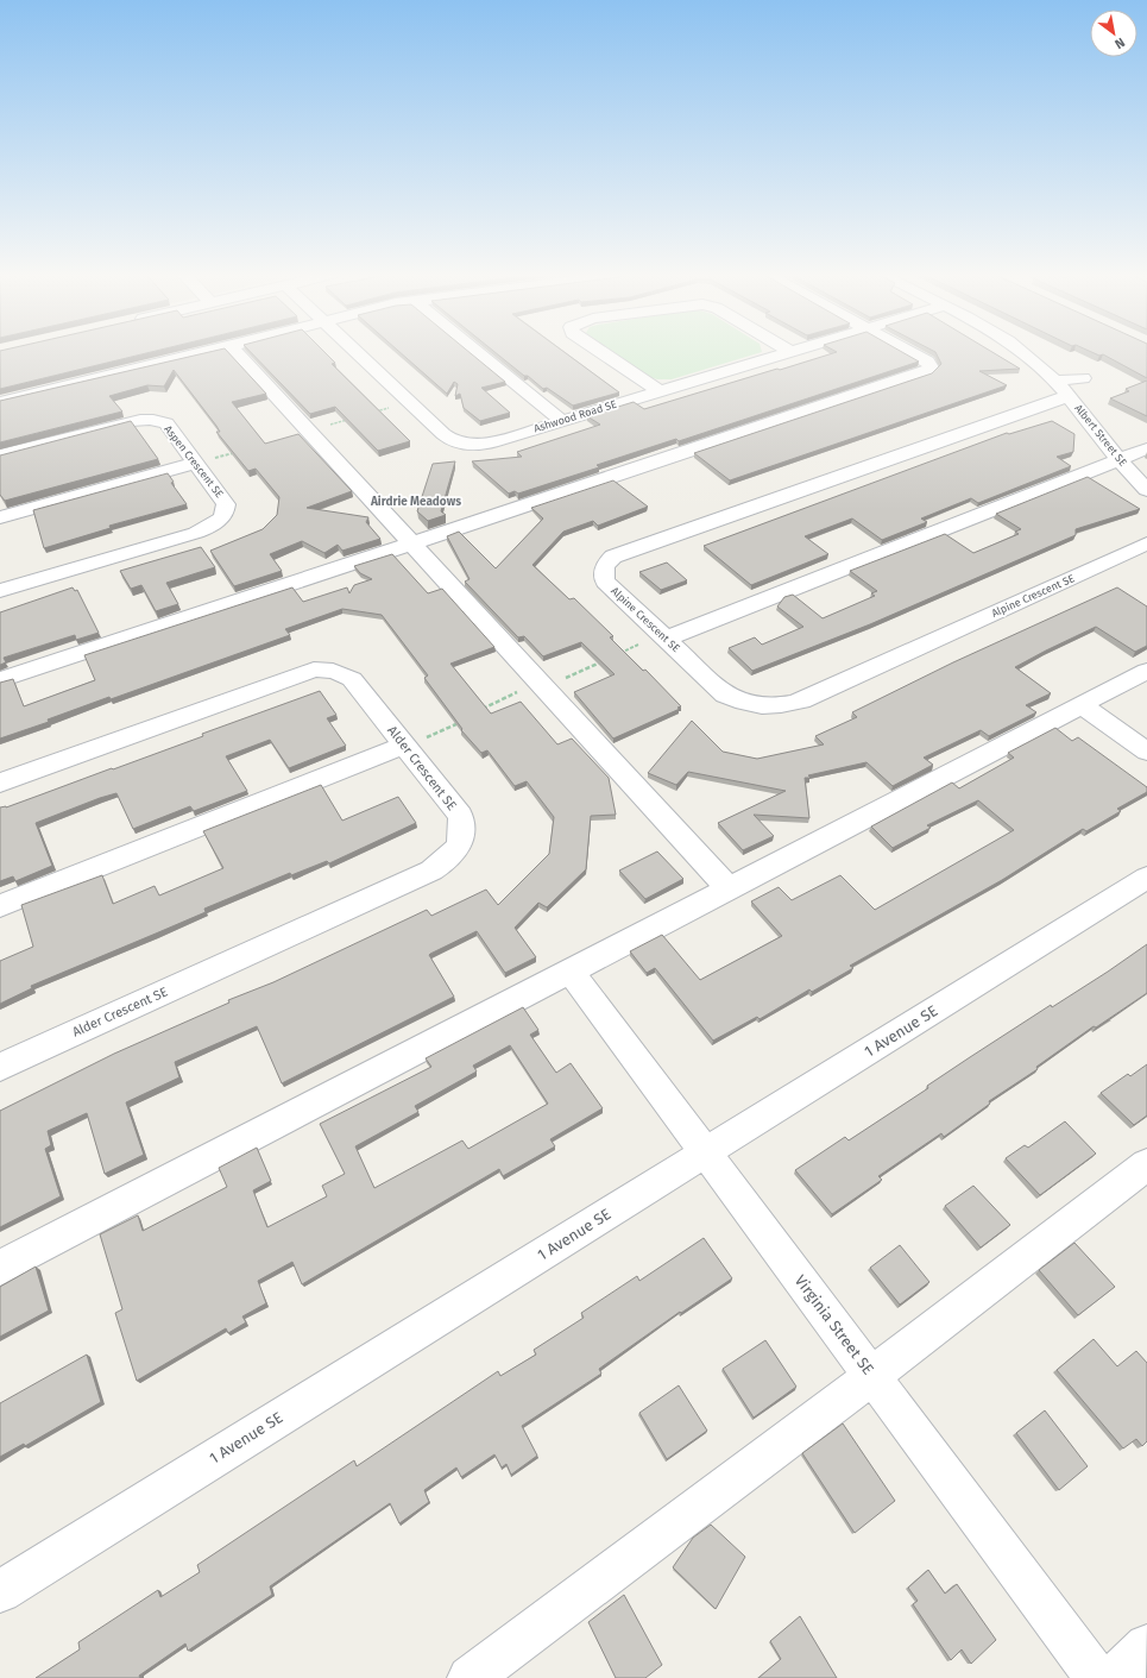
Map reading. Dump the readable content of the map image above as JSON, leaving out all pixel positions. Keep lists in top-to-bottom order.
{
  "streets": {
    "street": [
      "Ashwood Road SE",
      "Albert Street SE",
      "Aspen Crescent SE",
      "Alpine Crescent SE",
      "Alder Crescent SE",
      "1 Avenue SE",
      "Virginia Street SE"
    ]
  },
  "crossings": [
    ["Albert Street SE", "Alpine Crescent SE"],
    ["1 Avenue SE", "Virginia Street SE"]
  ],
  "districts": ["Airdrie Meadows"],
  "north": "bottom right"
}
